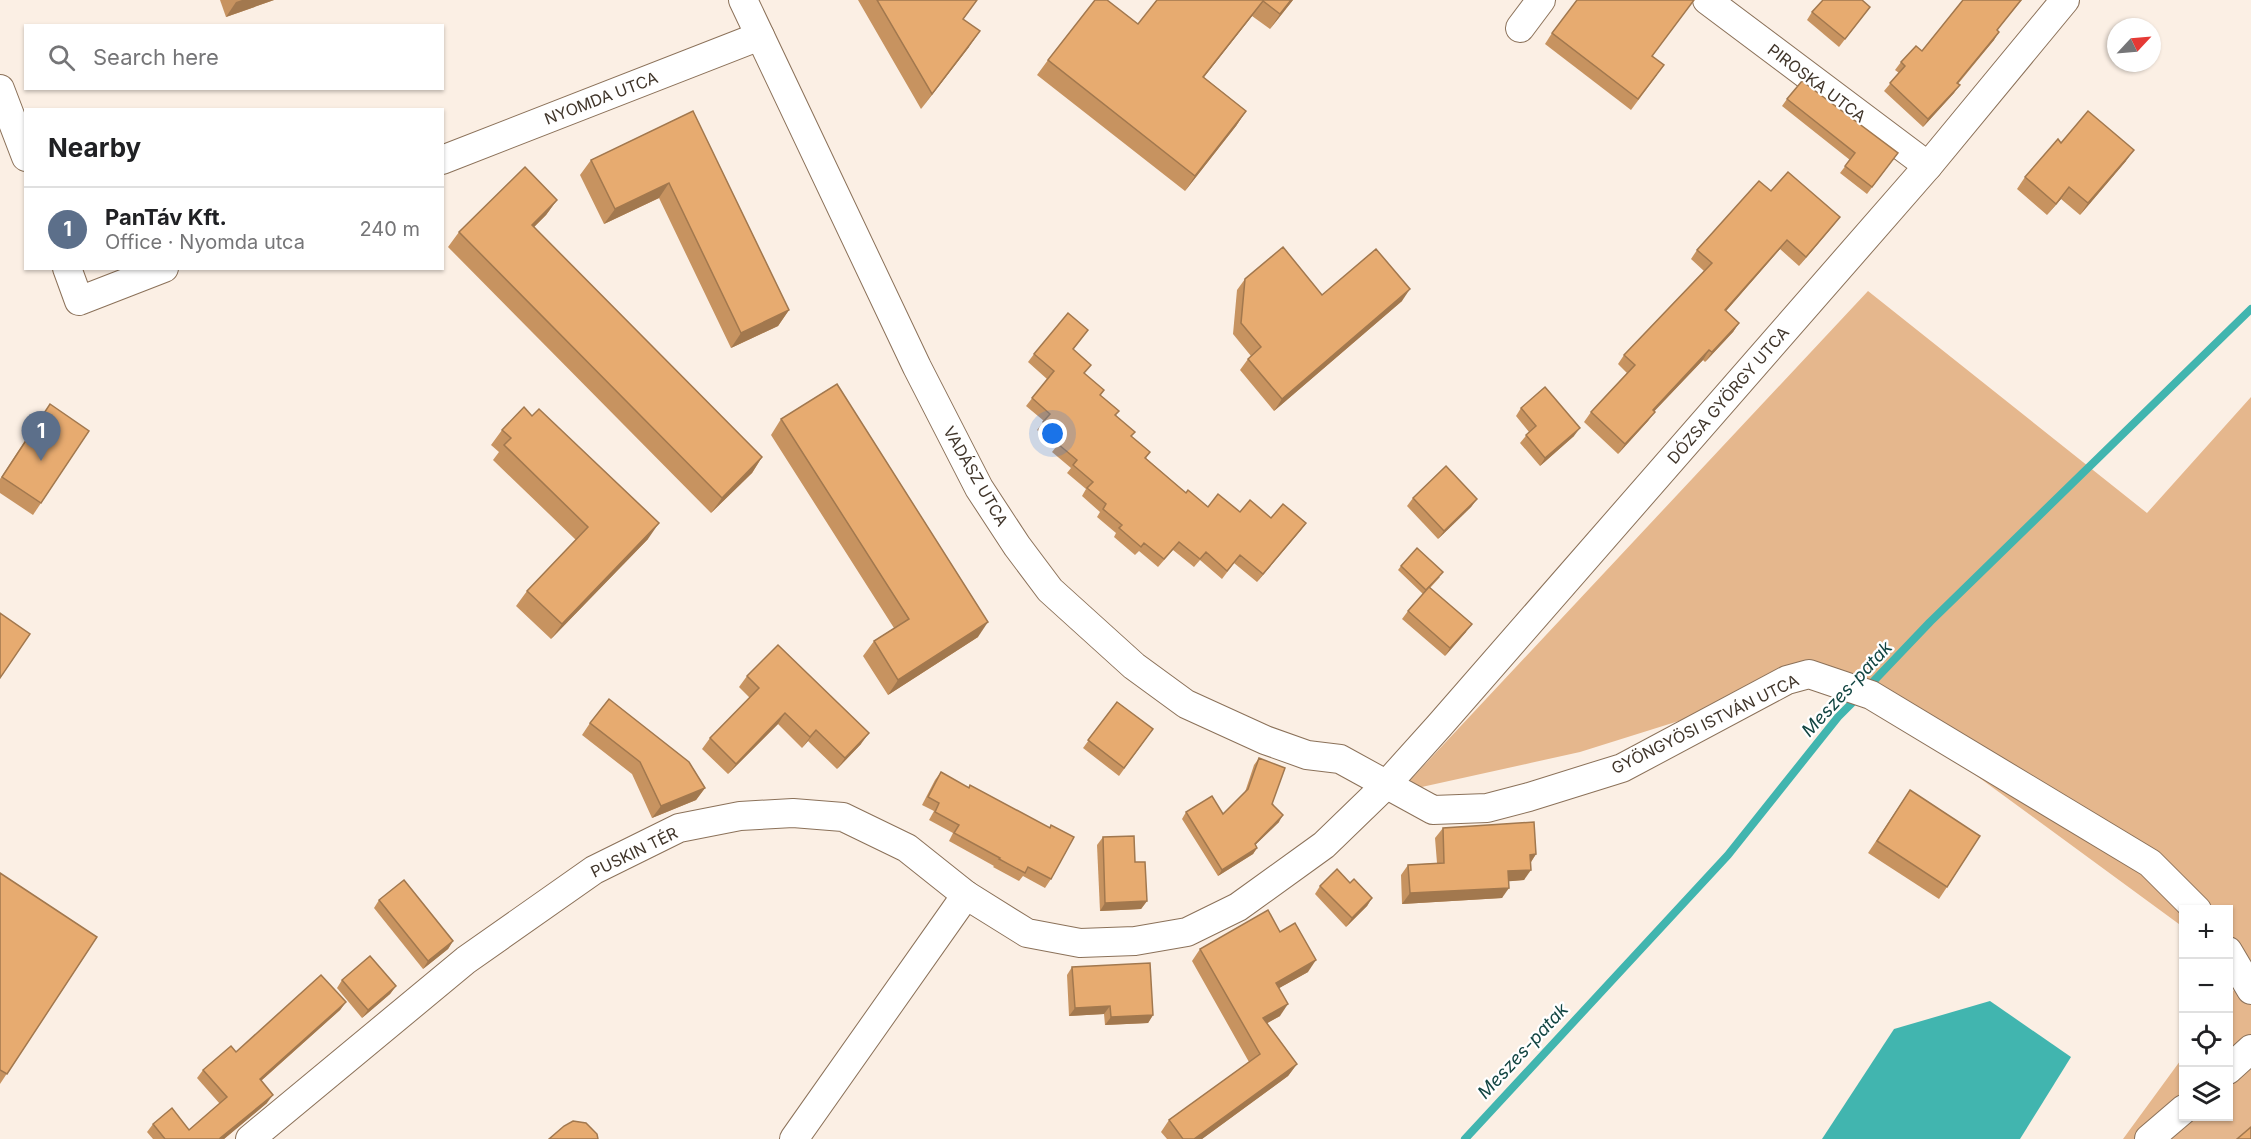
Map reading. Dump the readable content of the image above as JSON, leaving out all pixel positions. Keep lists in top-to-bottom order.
{
  "streets": {
    "street": [
      "PIROSKA UTCA",
      "NYOMDA UTCA",
      "DÓZSA GYÖRGY UTCA",
      "VADÁSZ UTCA",
      "GYÖNGYÖSI ISTVÁN UTCA",
      "PUSKIN TÉR"
    ]
  },
  "crossings": [
    ["PIROSKA UTCA", "DÓZSA GYÖRGY UTCA"],
    ["NYOMDA UTCA", "VADÁSZ UTCA"],
    ["DÓZSA GYÖRGY UTCA", "VADÁSZ UTCA"],
    ["DÓZSA GYÖRGY UTCA", "GYÖNGYÖSI ISTVÁN UTCA"],
    ["VADÁSZ UTCA", "GYÖNGYÖSI ISTVÁN UTCA"]
  ],
  "water": ["Meszes-patak"],
  "north": "top right",
  "page": {
    "search": "Search here",
    "heading": "Nearby",
    "list": [
      {
        "mark": "1",
        "name": "PanTáv Kft.",
        "note": "Office · Nyomda utca",
        "value": "240 m"
      }
    ],
    "pins": "1",
    "map_buttons": ["+", "−"]
  }
}
